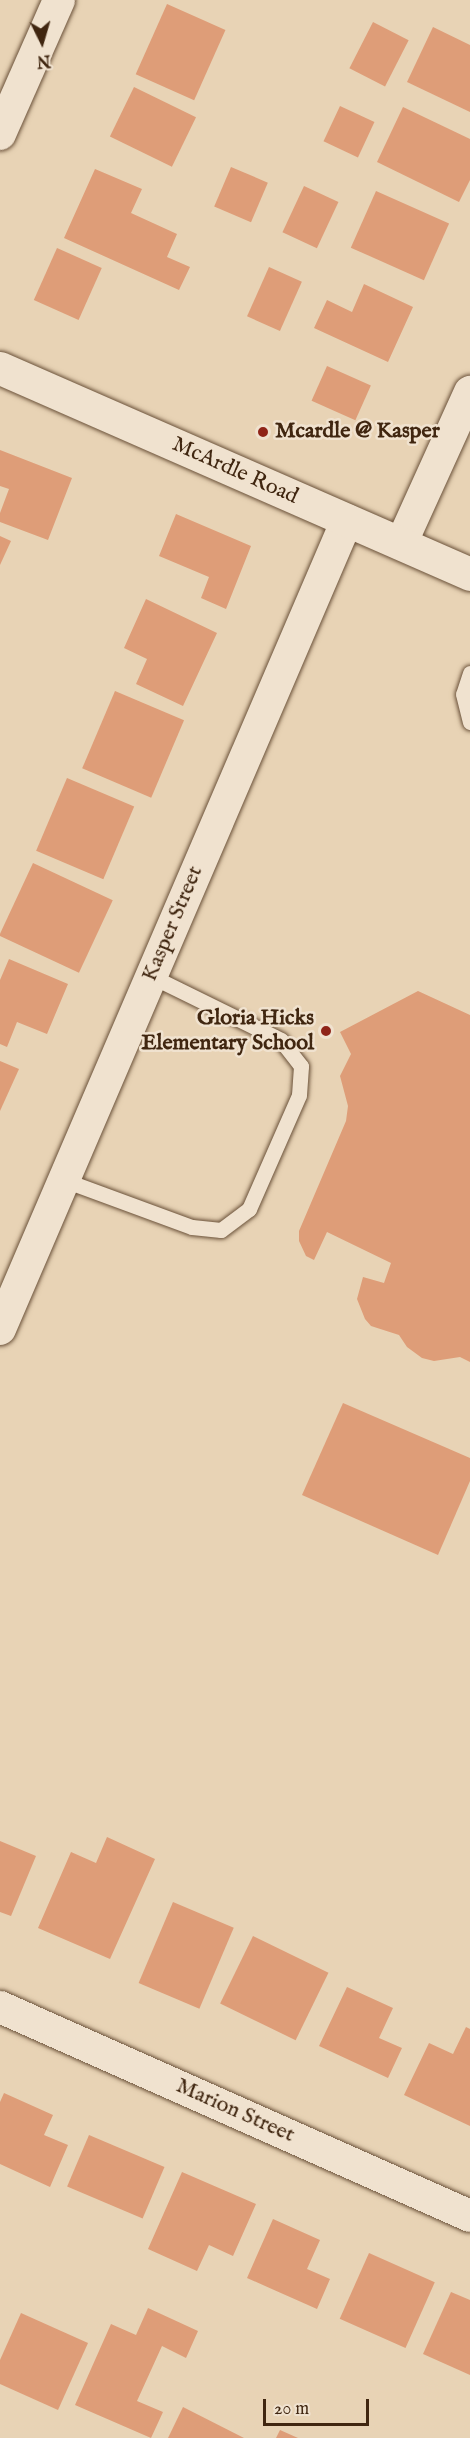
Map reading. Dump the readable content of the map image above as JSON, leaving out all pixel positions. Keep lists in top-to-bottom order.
{
  "streets": {
    "main road": ["McArdle Road"],
    "street": ["Kasper Street", "Marion Street"]
  },
  "crossings": [
    ["McArdle Road", "Kasper Street"]
  ],
  "places": ["Mcardle @ Kasper", "Gloria Hicks Elementary School"],
  "scale_bar": "20 m",
  "north": "bottom"
}
